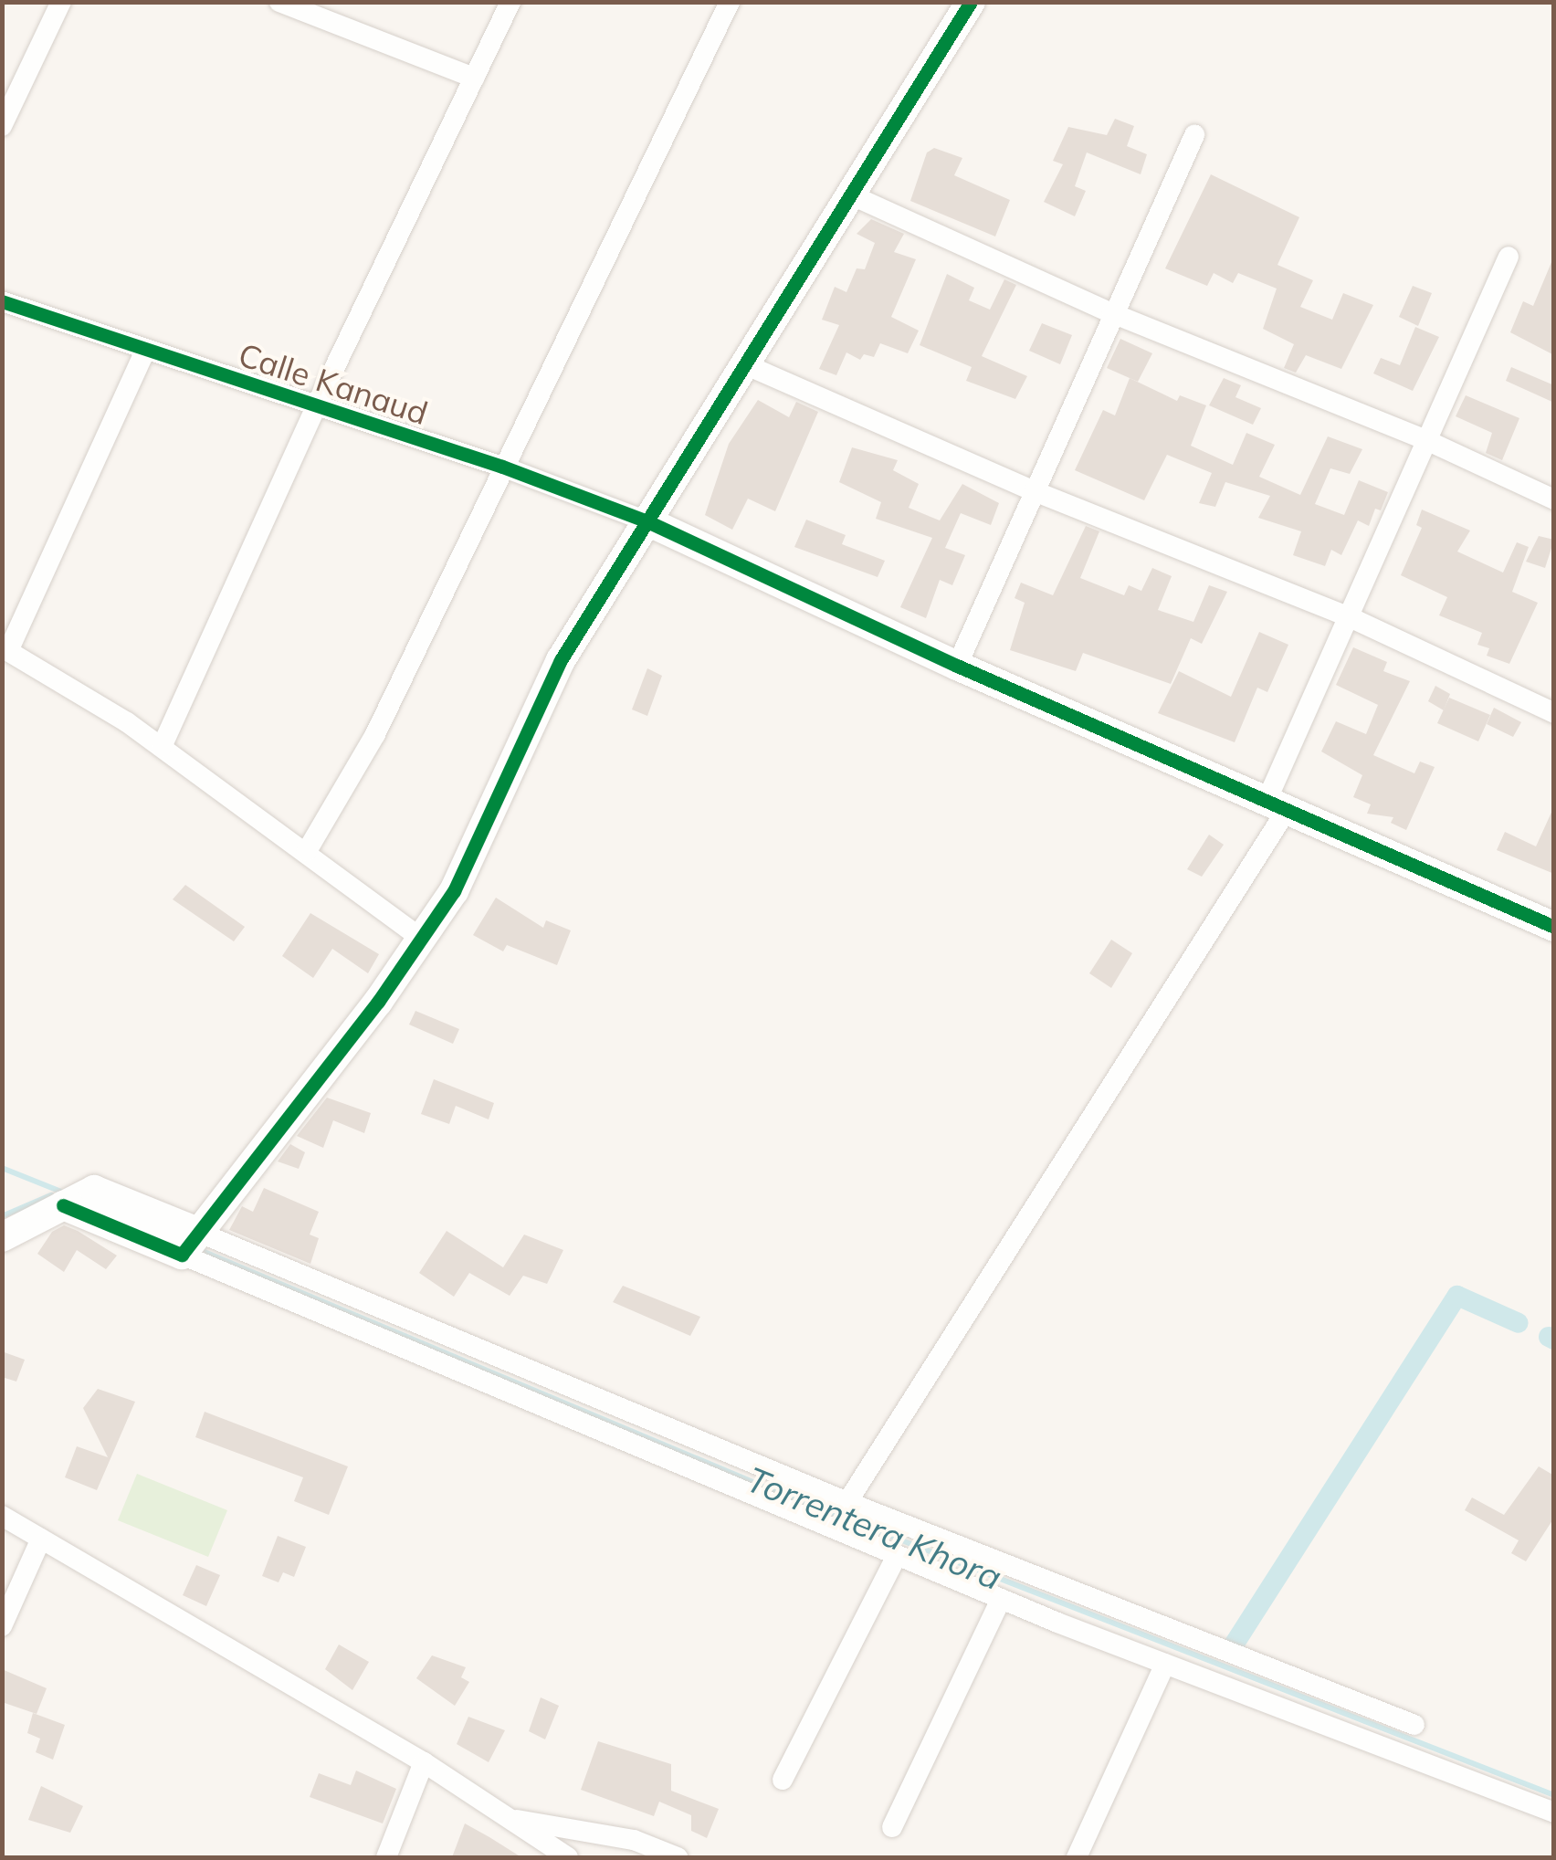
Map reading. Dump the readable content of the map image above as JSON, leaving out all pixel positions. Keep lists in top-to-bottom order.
{
  "streets": {
    "street": ["Calle Kanaud"]
  },
  "water": ["Torrentera Khora"]
}
